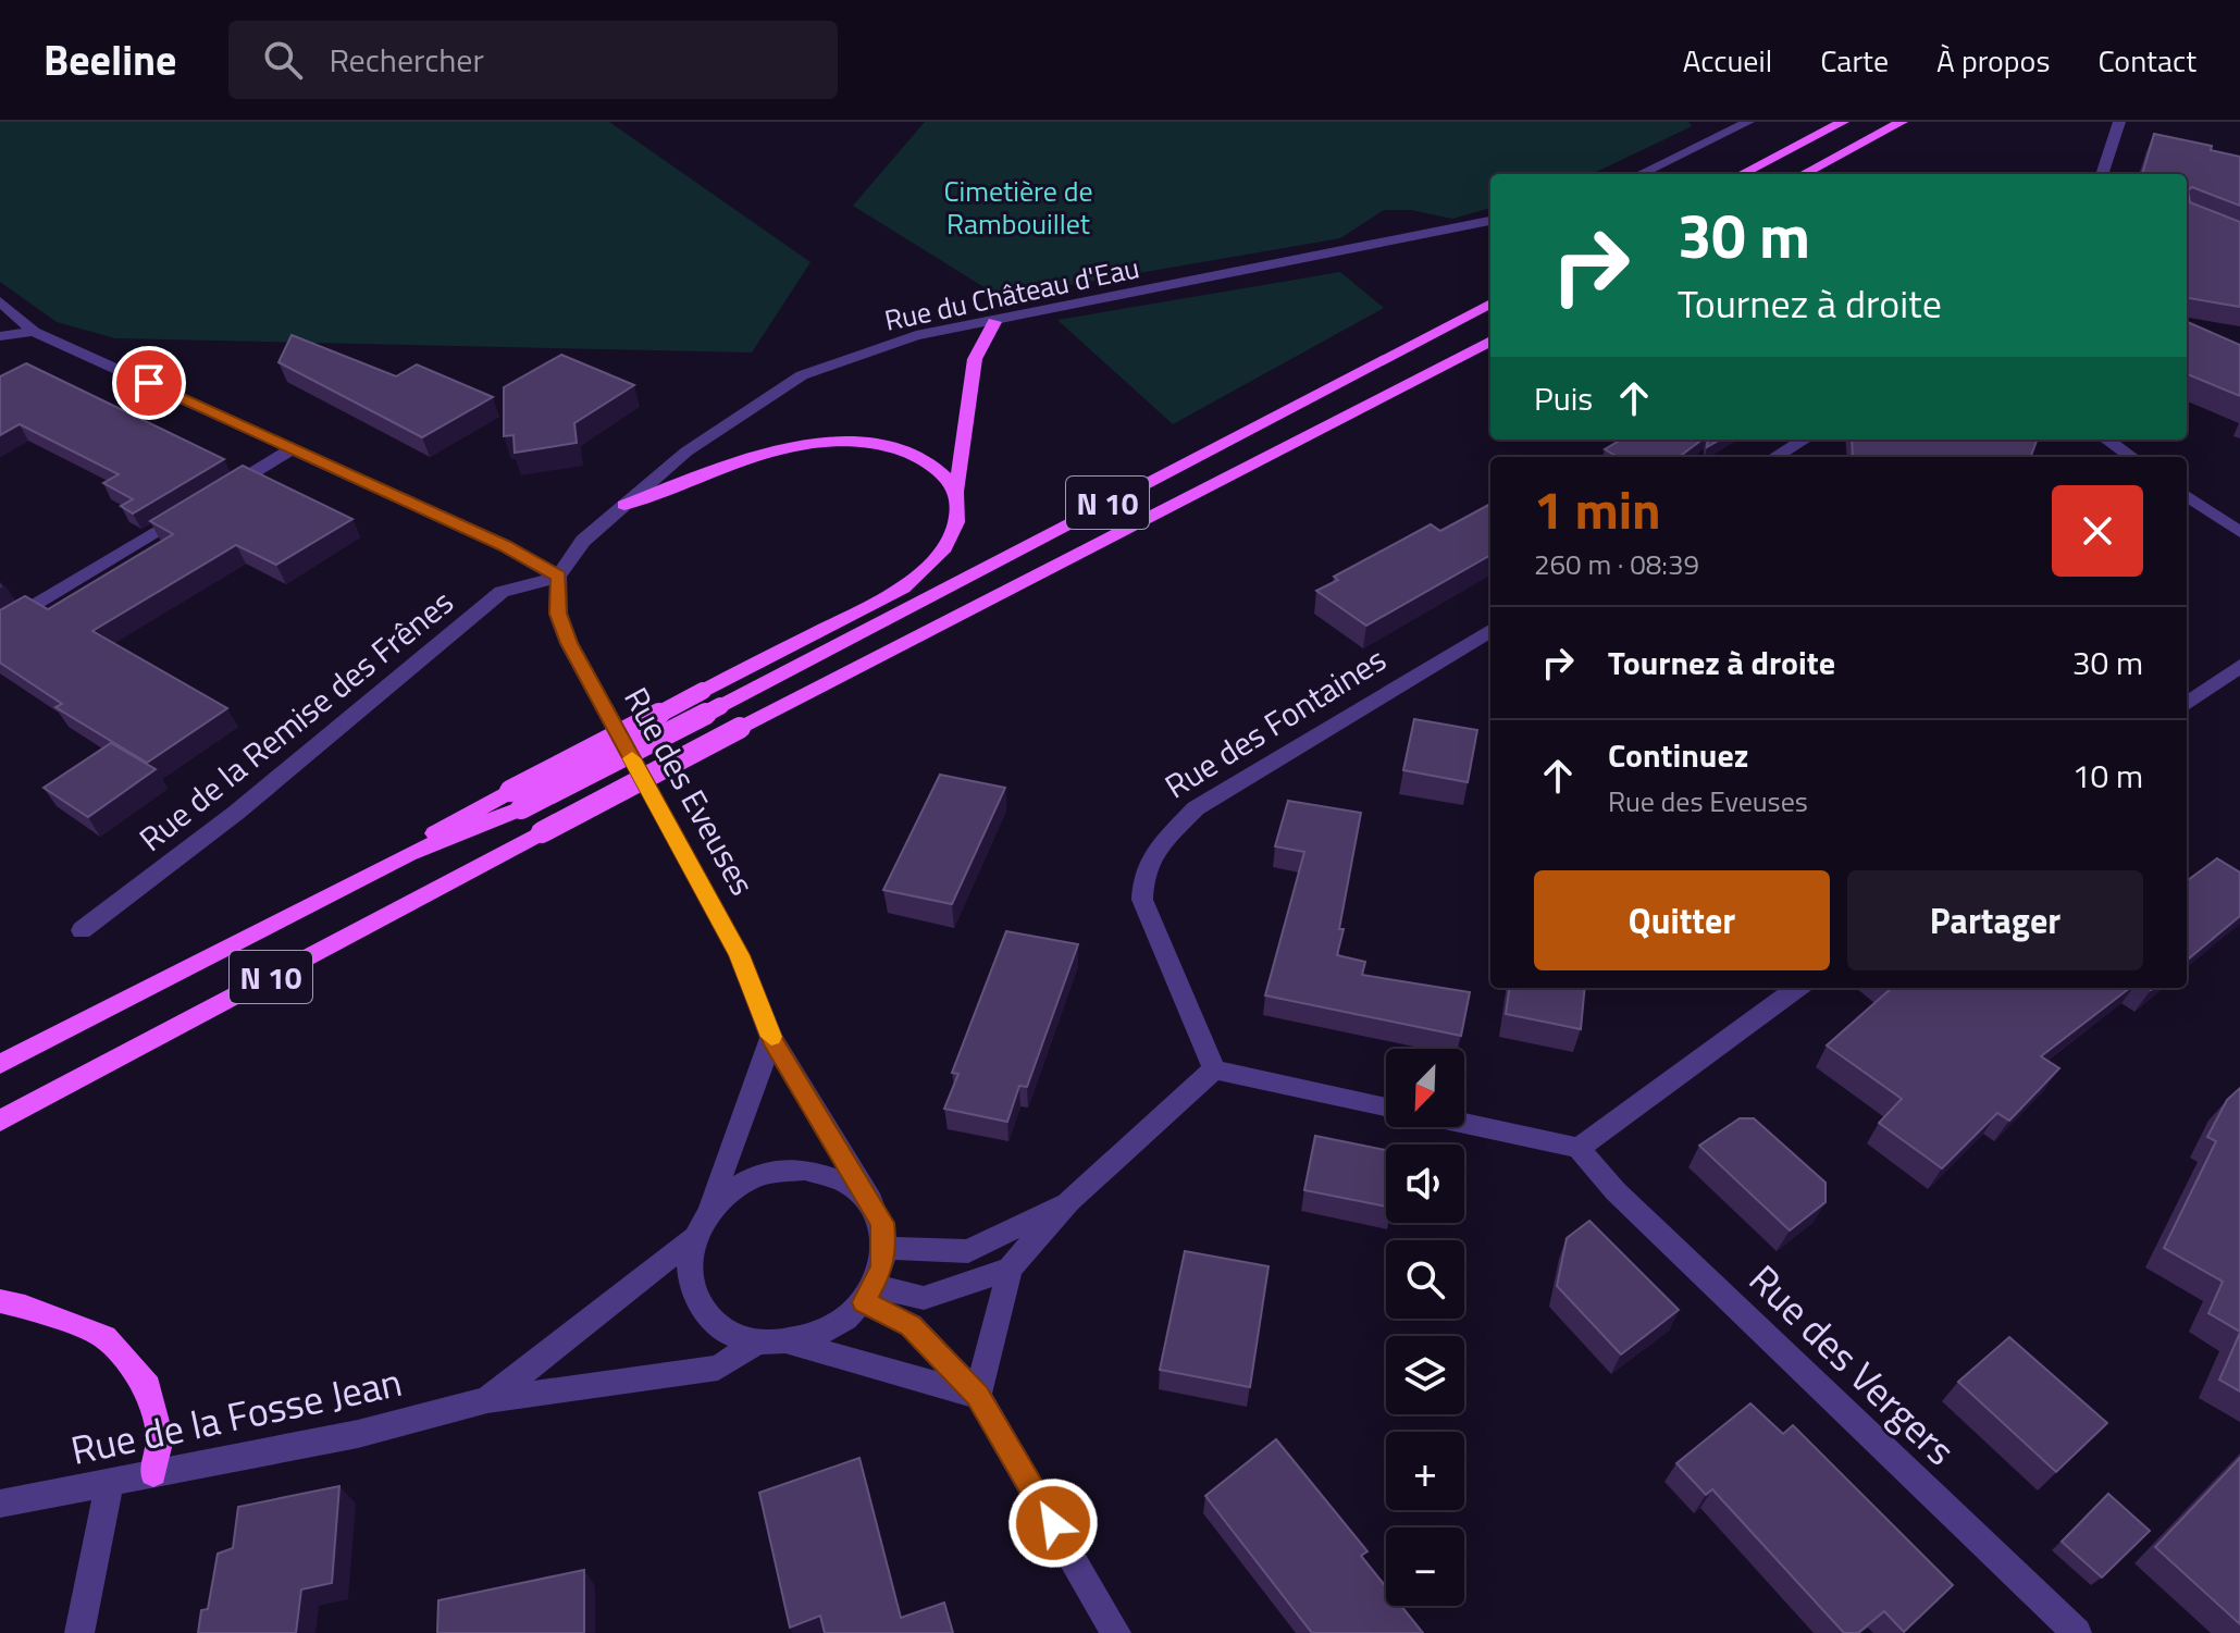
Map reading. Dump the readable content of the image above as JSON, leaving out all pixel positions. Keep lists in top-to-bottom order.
{
  "streets": {
    "main road": ["N 10"],
    "street": [
      "Rue du Château d'Eau",
      "Rue de la Remise des Frênes",
      "Rue des Fontaines",
      "Rue des Eveuses",
      "Rue des Vergers",
      "Rue de la Fosse Jean"
    ]
  },
  "crossings": [
    ["Rue du Château d'Eau", "Rue de la Remise des Frênes"],
    ["Rue du Château d'Eau", "Rue des Eveuses"],
    ["Rue de la Remise des Frênes", "Rue des Eveuses"],
    ["Rue des Eveuses", "Rue de la Fosse Jean"]
  ],
  "parks": ["Cimetière de Rambouillet"],
  "north": "bottom left",
  "page": {
    "header": "Beeline",
    "search": "Rechercher",
    "nav": [
      "Accueil",
      "Carte",
      "À propos",
      "Contact"
    ],
    "turn": ["30 m", "Tournez à droite"],
    "then": "Puis",
    "heading": ["1 min", "260 m · 08:39"],
    "list": [
      {
        "name": "Tournez à droite",
        "value": "30 m"
      },
      {
        "name": "Continuez",
        "note": "Rue des Eveuses",
        "value": "10 m"
      }
    ],
    "buttons": ["Quitter", "Partager"],
    "map_buttons": ["+", "−"]
  }
}
